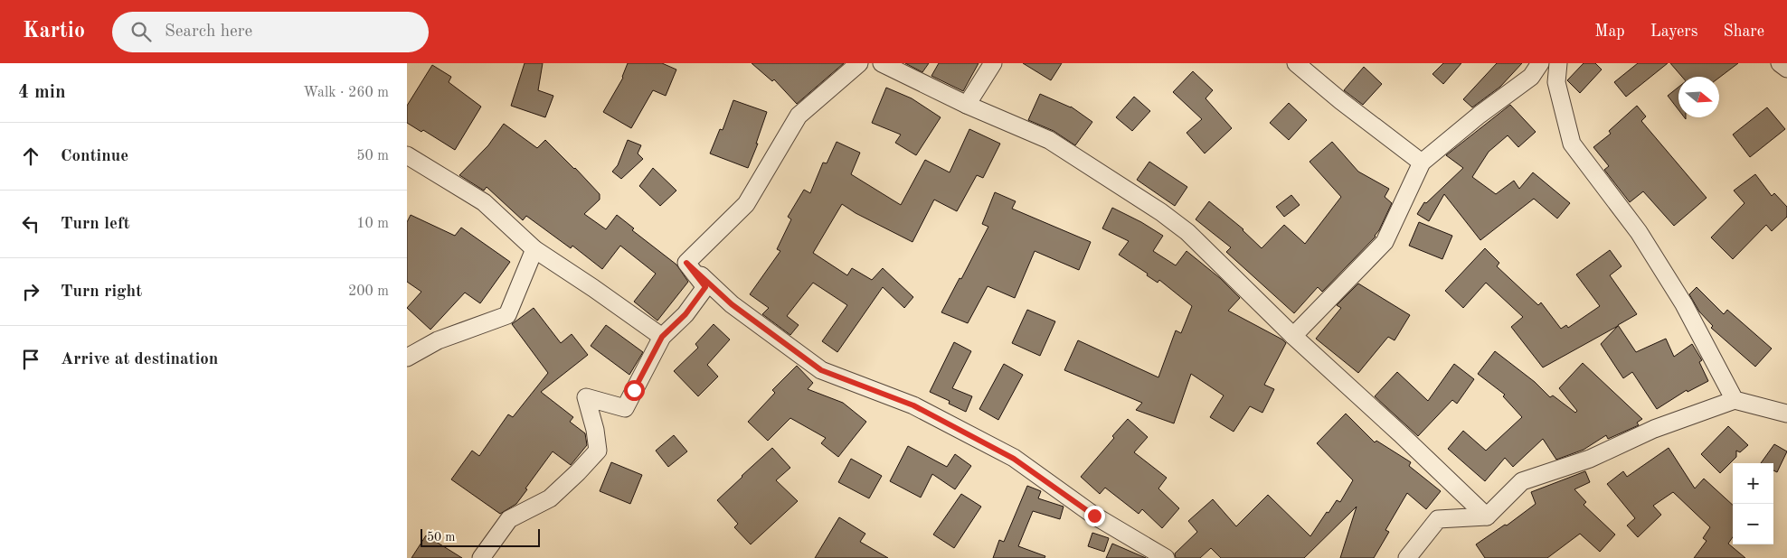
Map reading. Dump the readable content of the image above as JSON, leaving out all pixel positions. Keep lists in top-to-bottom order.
{
  "scale_bar": "50 m",
  "north": "right",
  "page": {
    "header": "Kartio",
    "search": "Search here",
    "nav": ["Map", "Layers", "Share"],
    "heading": ["4 min", "Walk · 260 m"],
    "list": [
      ["Continue", "50 m"],
      ["Turn left", "10 m"],
      ["Turn right", "200 m"],
      "Arrive at destination"
    ],
    "map_buttons": ["+", "−"],
    "scale": "50 m"
  }
}
